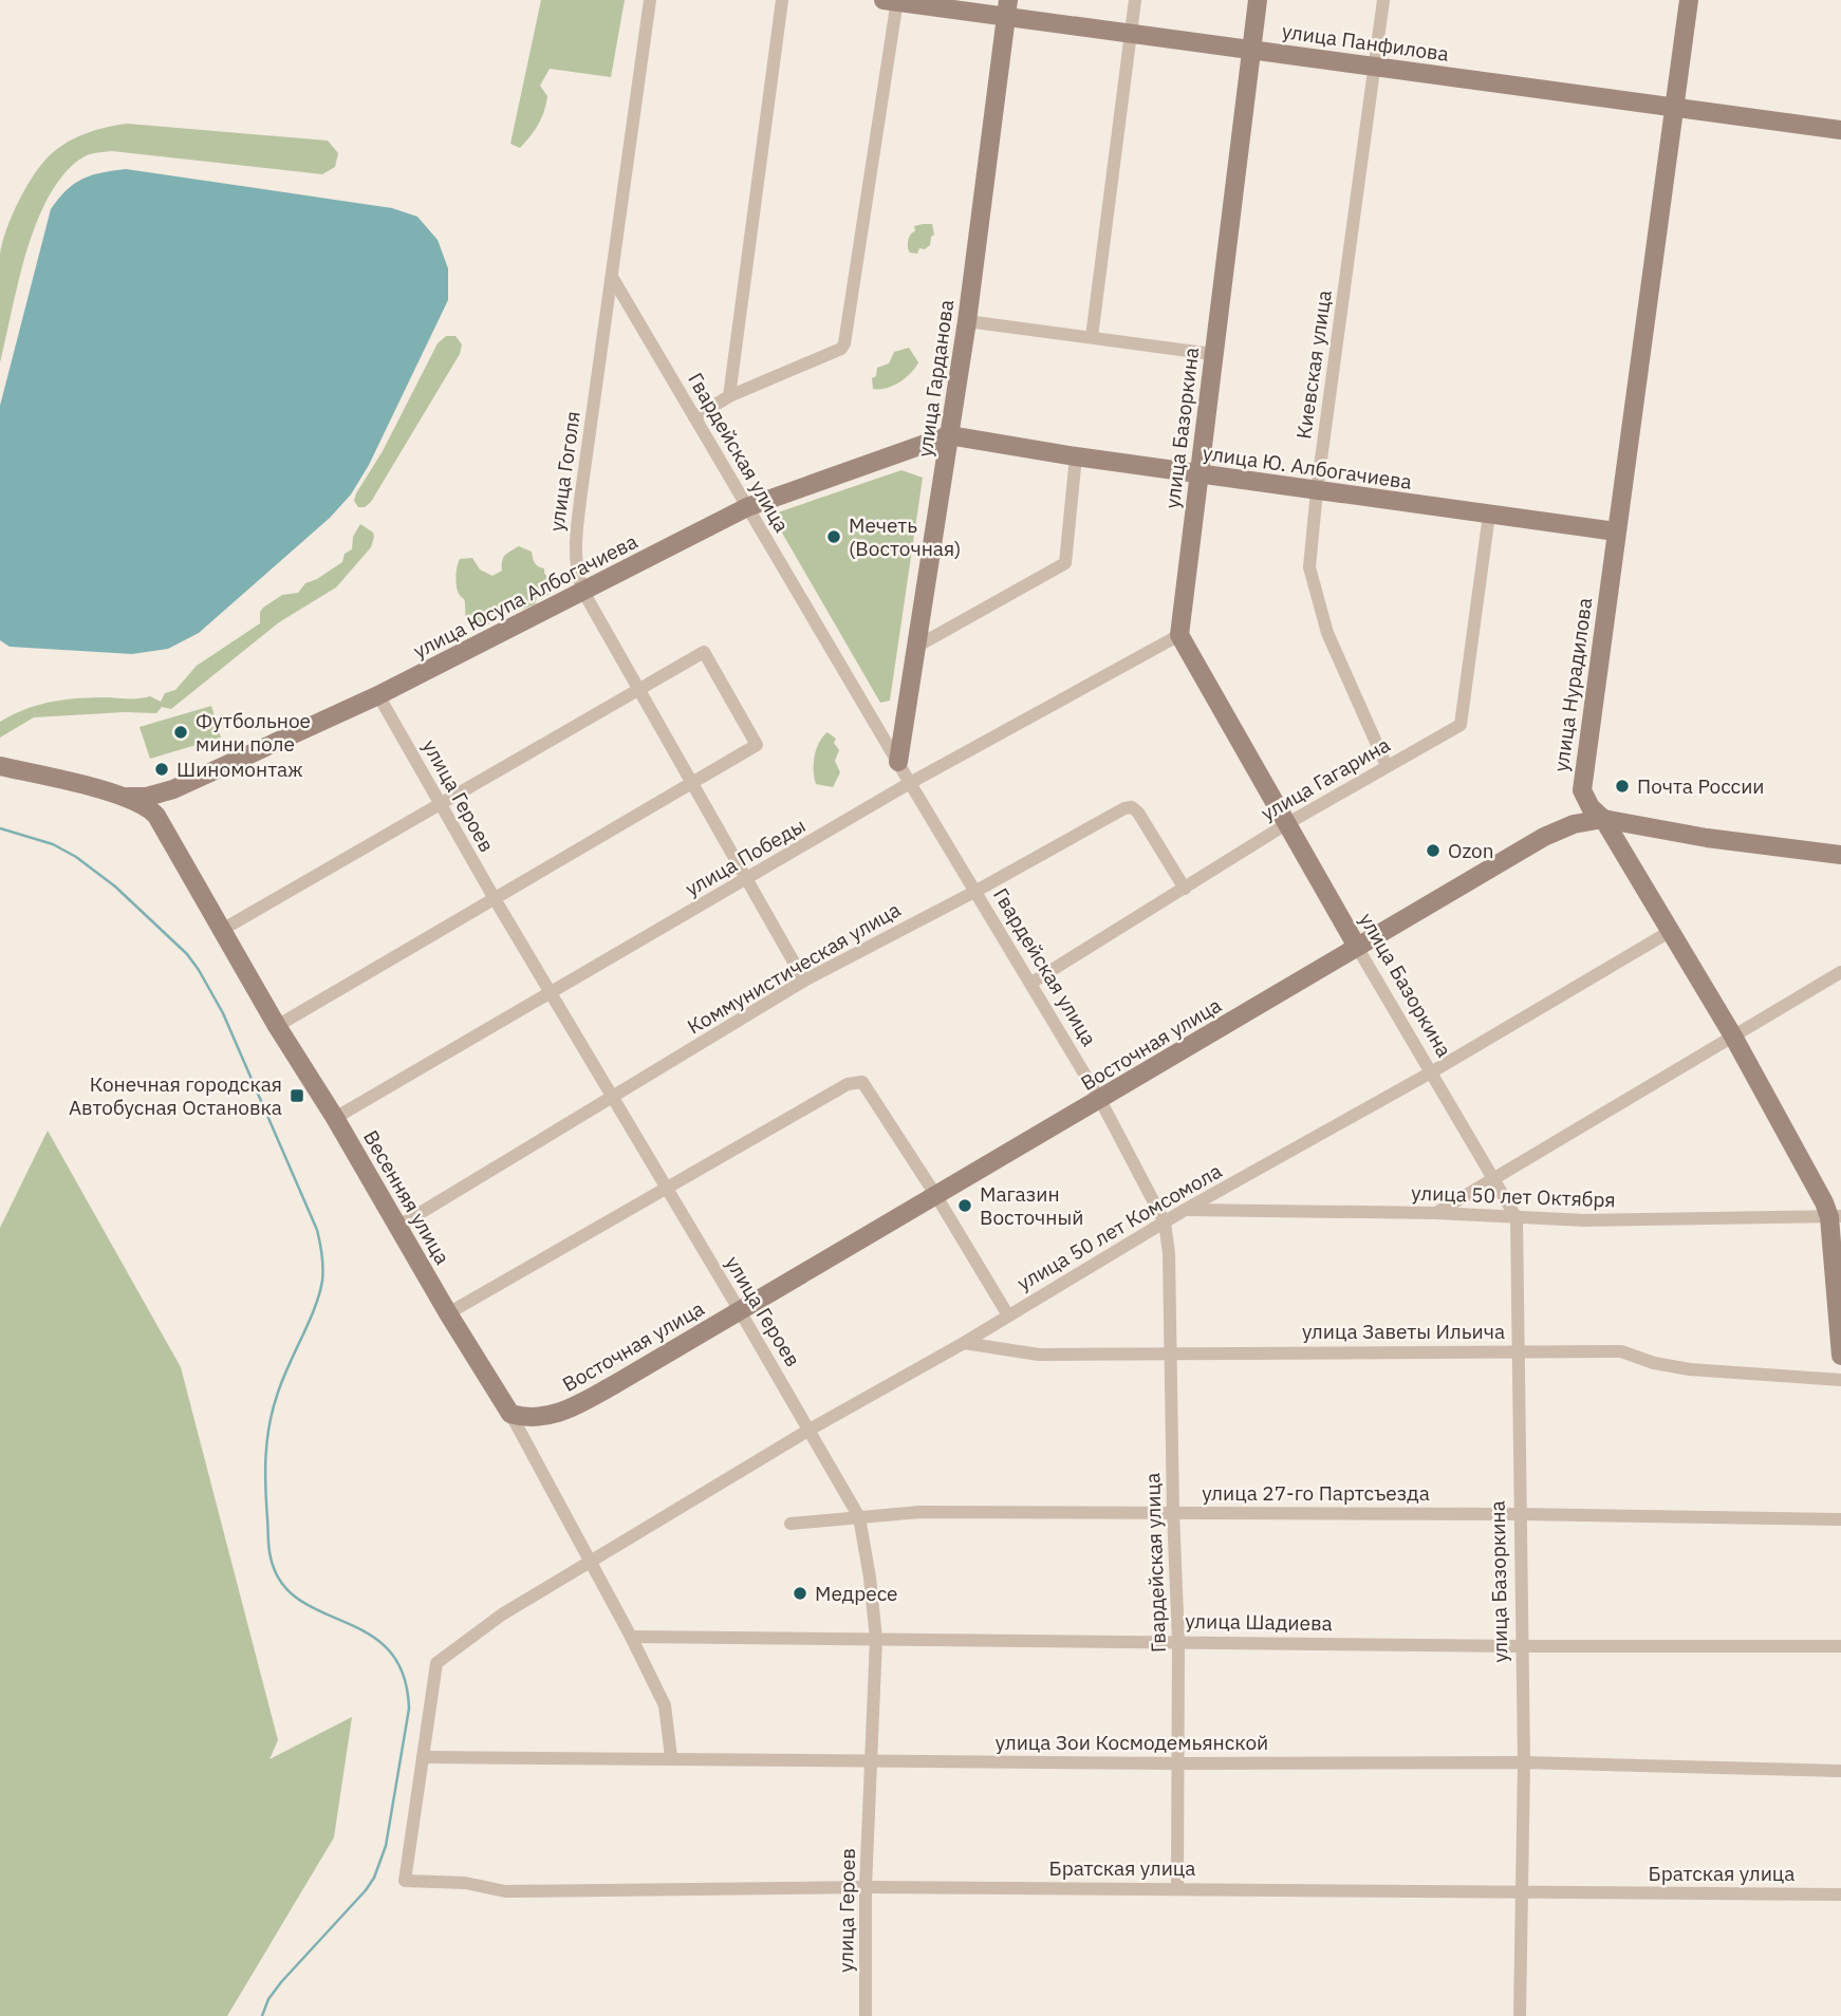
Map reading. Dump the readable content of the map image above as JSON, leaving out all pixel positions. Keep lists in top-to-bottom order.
{
  "streets": {
    "street": [
      "улица Панфилова",
      "Киевская улица",
      "улица Гарданова",
      "улица Базоркина",
      "Гвардейская улица",
      "улица Ю. Албогачиева",
      "улица Гоголя",
      "улица Юсупа Албогачиева",
      "улица Нурадилова",
      "улица Гагарина",
      "улица Героев",
      "улица Победы",
      "Коммунистическая улица",
      "Восточная улица",
      "улица 50 лет Октября",
      "Весенняя улица",
      "улица 50 лет Комсомола",
      "улица Заветы Ильича",
      "улица 27-го Партсъезда",
      "улица Шадиева",
      "улица Зои Космодемьянской",
      "Братская улица"
    ]
  },
  "crossings": [
    ["улица Панфилова", "Киевская улица"],
    ["улица Панфилова", "улица Гарданова"],
    ["улица Панфилова", "улица Базоркина"],
    ["улица Панфилова", "улица Нурадилова"],
    ["Киевская улица", "улица Ю. Албогачиева"],
    ["Киевская улица", "улица Гагарина"],
    ["улица Гарданова", "Гвардейская улица"],
    ["улица Гарданова", "улица Ю. Албогачиева"],
    ["улица Гарданова", "улица Юсупа Албогачиева"],
    ["улица Базоркина", "улица Ю. Албогачиева"],
    ["улица Базоркина", "улица Гагарина"],
    ["улица Базоркина", "улица Победы"],
    ["улица Базоркина", "Восточная улица"],
    ["улица Базоркина", "улица 50 лет Октября"],
    ["улица Базоркина", "улица 50 лет Комсомола"],
    ["улица Базоркина", "улица Заветы Ильича"],
    ["улица Базоркина", "улица 27-го Партсъезда"],
    ["улица Базоркина", "улица Шадиева"],
    ["улица Базоркина", "улица Зои Космодемьянской"],
    ["улица Базоркина", "Братская улица"],
    ["Гвардейская улица", "улица Гоголя"],
    ["Гвардейская улица", "улица Юсупа Албогачиева"],
    ["Гвардейская улица", "улица Гагарина"],
    ["Гвардейская улица", "улица Победы"],
    ["Гвардейская улица", "Коммунистическая улица"],
    ["Гвардейская улица", "Восточная улица"],
    ["Гвардейская улица", "улица 50 лет Комсомола"],
    ["Гвардейская улица", "улица Заветы Ильича"],
    ["Гвардейская улица", "улица 27-го Партсъезда"],
    ["Гвардейская улица", "улица Шадиева"],
    ["Гвардейская улица", "улица Зои Космодемьянской"],
    ["Гвардейская улица", "Братская улица"],
    ["улица Ю. Албогачиева", "улица Юсупа Албогачиева"],
    ["улица Ю. Албогачиева", "улица Нурадилова"],
    ["улица Ю. Албогачиева", "улица Гагарина"],
    ["улица Гоголя", "улица Юсупа Албогачиева"],
    ["улица Гоголя", "улица Победы"],
    ["улица Гоголя", "Коммунистическая улица"],
    ["улица Юсупа Албогачиева", "улица Героев"],
    ["улица Юсупа Албогачиева", "Весенняя улица"],
    ["улица Нурадилова", "Восточная улица"],
    ["улица Нурадилова", "улица 50 лет Октября"],
    ["улица Нурадилова", "улица 50 лет Комсомола"],
    ["улица Гагарина", "Коммунистическая улица"],
    ["улица Героев", "улица Победы"],
    ["улица Героев", "Коммунистическая улица"],
    ["улица Героев", "Восточная улица"],
    ["улица Героев", "улица 50 лет Комсомола"],
    ["улица Героев", "улица 27-го Партсъезда"],
    ["улица Героев", "улица Шадиева"],
    ["улица Героев", "улица Зои Космодемьянской"],
    ["улица Героев", "Братская улица"],
    ["улица Победы", "Весенняя улица"],
    ["Коммунистическая улица", "Весенняя улица"],
    ["Восточная улица", "Весенняя улица"],
    ["улица 50 лет Октября", "улица 50 лет Комсомола"],
    ["Весенняя улица", "улица 50 лет Комсомола"],
    ["Весенняя улица", "улица Шадиева"],
    ["Весенняя улица", "улица Зои Космодемьянской"],
    ["улица 50 лет Комсомола", "улица Заветы Ильича"],
    ["улица 50 лет Комсомола", "улица Зои Космодемьянской"],
    ["улица 50 лет Комсомола", "Братская улица"]
  ],
  "places": {
    "other": [
      "Мечеть (Восточная)",
      "Футбольное мини поле",
      "Шиномонтаж",
      "Почта России",
      "Ozon",
      "Магазин Восточный",
      "Медресе"
    ],
    "transit": ["Конечная городская Автобусная Остановка"]
  }
}
